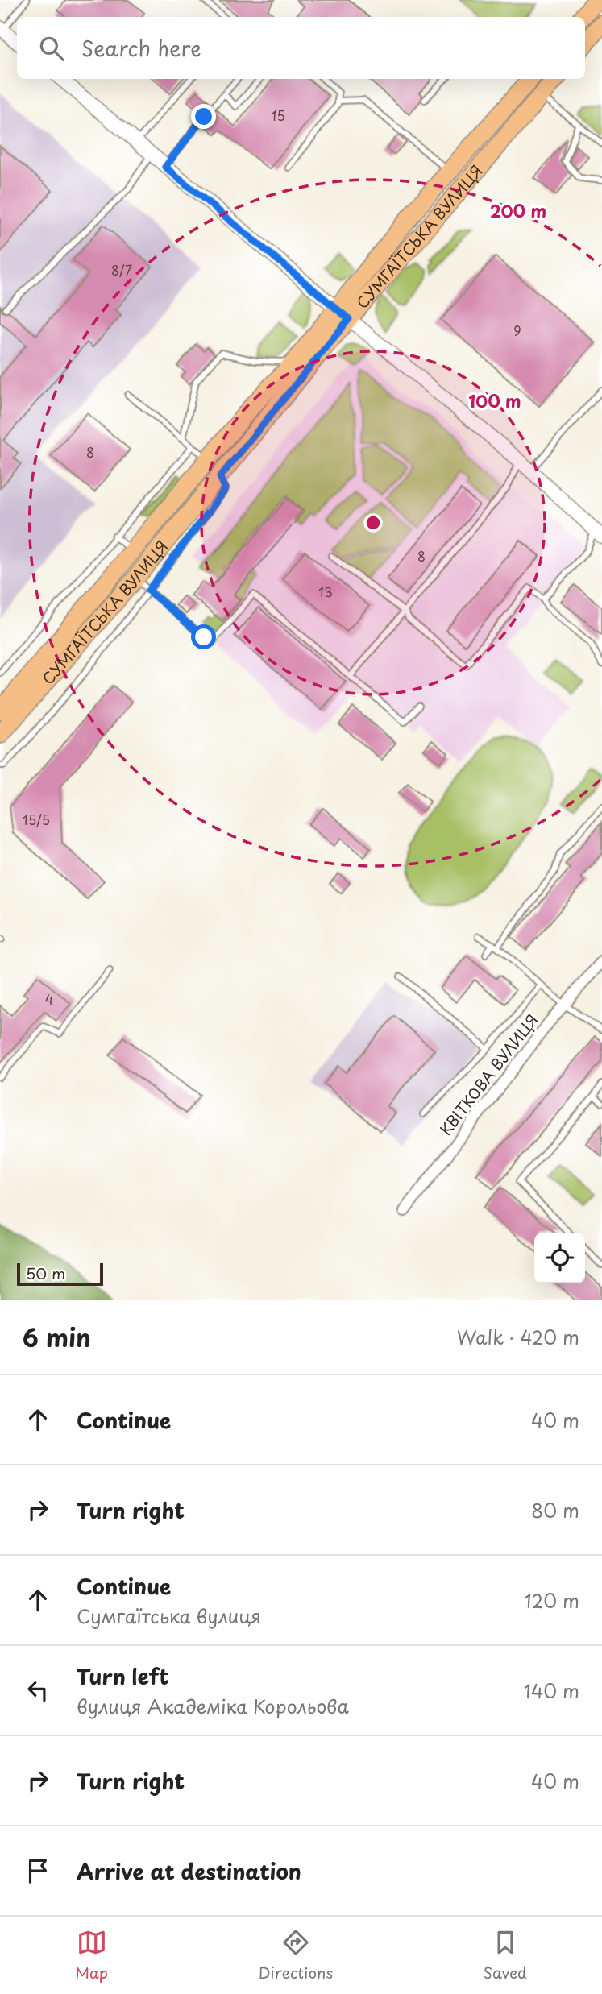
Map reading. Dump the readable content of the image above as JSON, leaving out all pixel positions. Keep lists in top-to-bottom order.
{
  "streets": {
    "main road": ["СУМГАЇТСЬКА ВУЛИЦЯ"],
    "street": ["КВІТКОВА ВУЛИЦЯ"]
  },
  "house_numbers": [
    "15",
    "8/7",
    "9",
    "8",
    "8",
    "13",
    "15/5",
    "4"
  ],
  "scale_bar": "50 m",
  "page": {
    "search": "Search here",
    "scale": "50 m",
    "heading": ["6 min", "Walk · 420 m"],
    "list": [
      ["Continue", "40 m"],
      ["Turn right", "80 m"],
      ["Continue", "Сумгаїтська вулиця", "120 m"],
      ["Turn left", "вулиця Академіка Корольова", "140 m"],
      ["Turn right", "40 m"],
      "Arrive at destination"
    ],
    "nav": ["Map", "Directions", "Saved"]
  },
  "rings": ["200 m", "100 m"]
}
